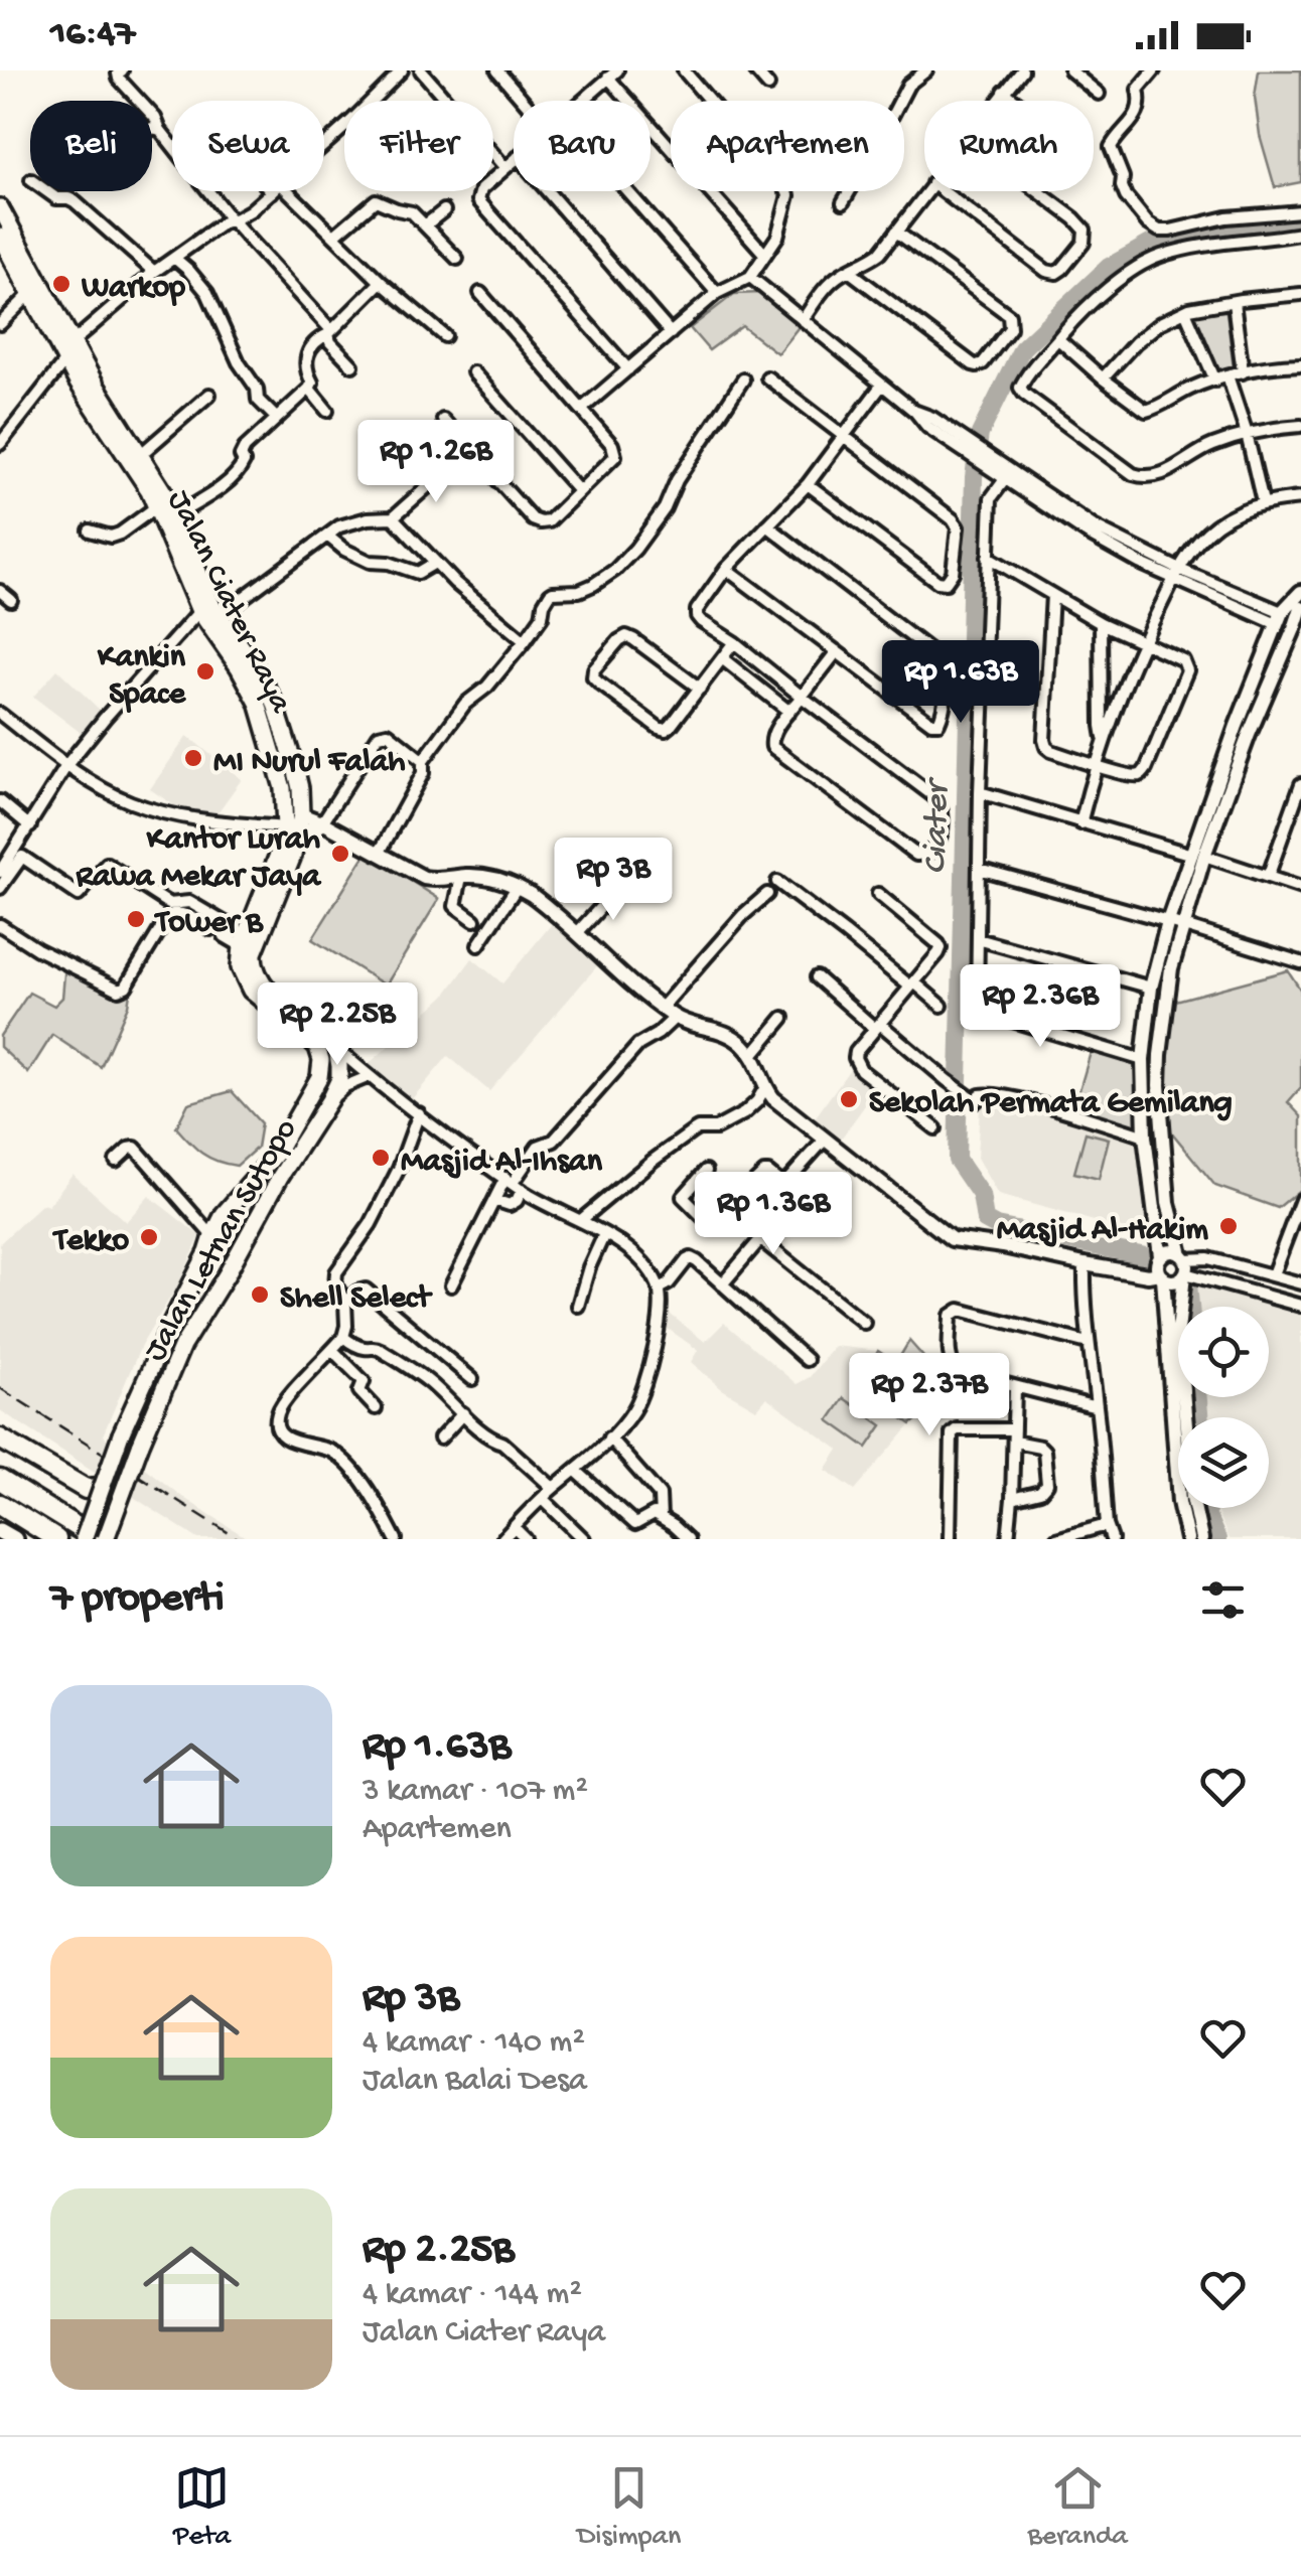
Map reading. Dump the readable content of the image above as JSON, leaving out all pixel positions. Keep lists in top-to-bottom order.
{
  "streets": {
    "main road": ["Jalan Ciater Raya", "Jalan Letnan Sutopo"]
  },
  "crossings": [
    ["Jalan Ciater Raya", "Jalan Letnan Sutopo"]
  ],
  "water": ["Ciater"],
  "places": [
    "Warkop",
    "Kankin Space",
    "MI Nurul Falah",
    "Kantor Lurah Rawa Mekar Jaya",
    "Tower B",
    "Sekolah Permata Gemilang",
    "Masjid Al-Ihsan",
    "Masjid Al-Hakim",
    "Tekko",
    "Shell Select"
  ],
  "page": {
    "status": "16:47",
    "chip": [
      "Beli",
      "Sewa",
      "Filter",
      "Baru",
      "Apartemen",
      "Rumah"
    ],
    "price": [
      "Rp 1.26B",
      "Rp 1.63B",
      "Rp 3B",
      "Rp 2.36B",
      "Rp 2.25B",
      "Rp 1.36B",
      "Rp 2.37B"
    ],
    "heading": "7 properti",
    "list": [
      {
        "name": "Rp 1.63B",
        "note": "3 kamar · 107 m² · Apartemen"
      },
      {
        "name": "Rp 3B",
        "note": "4 kamar · 140 m² · Jalan Balai Desa"
      },
      {
        "name": "Rp 2.25B",
        "note": "4 kamar · 144 m² · Jalan Ciater Raya"
      }
    ],
    "tabs": ["Peta", "Disimpan", "Beranda"]
  }
}
